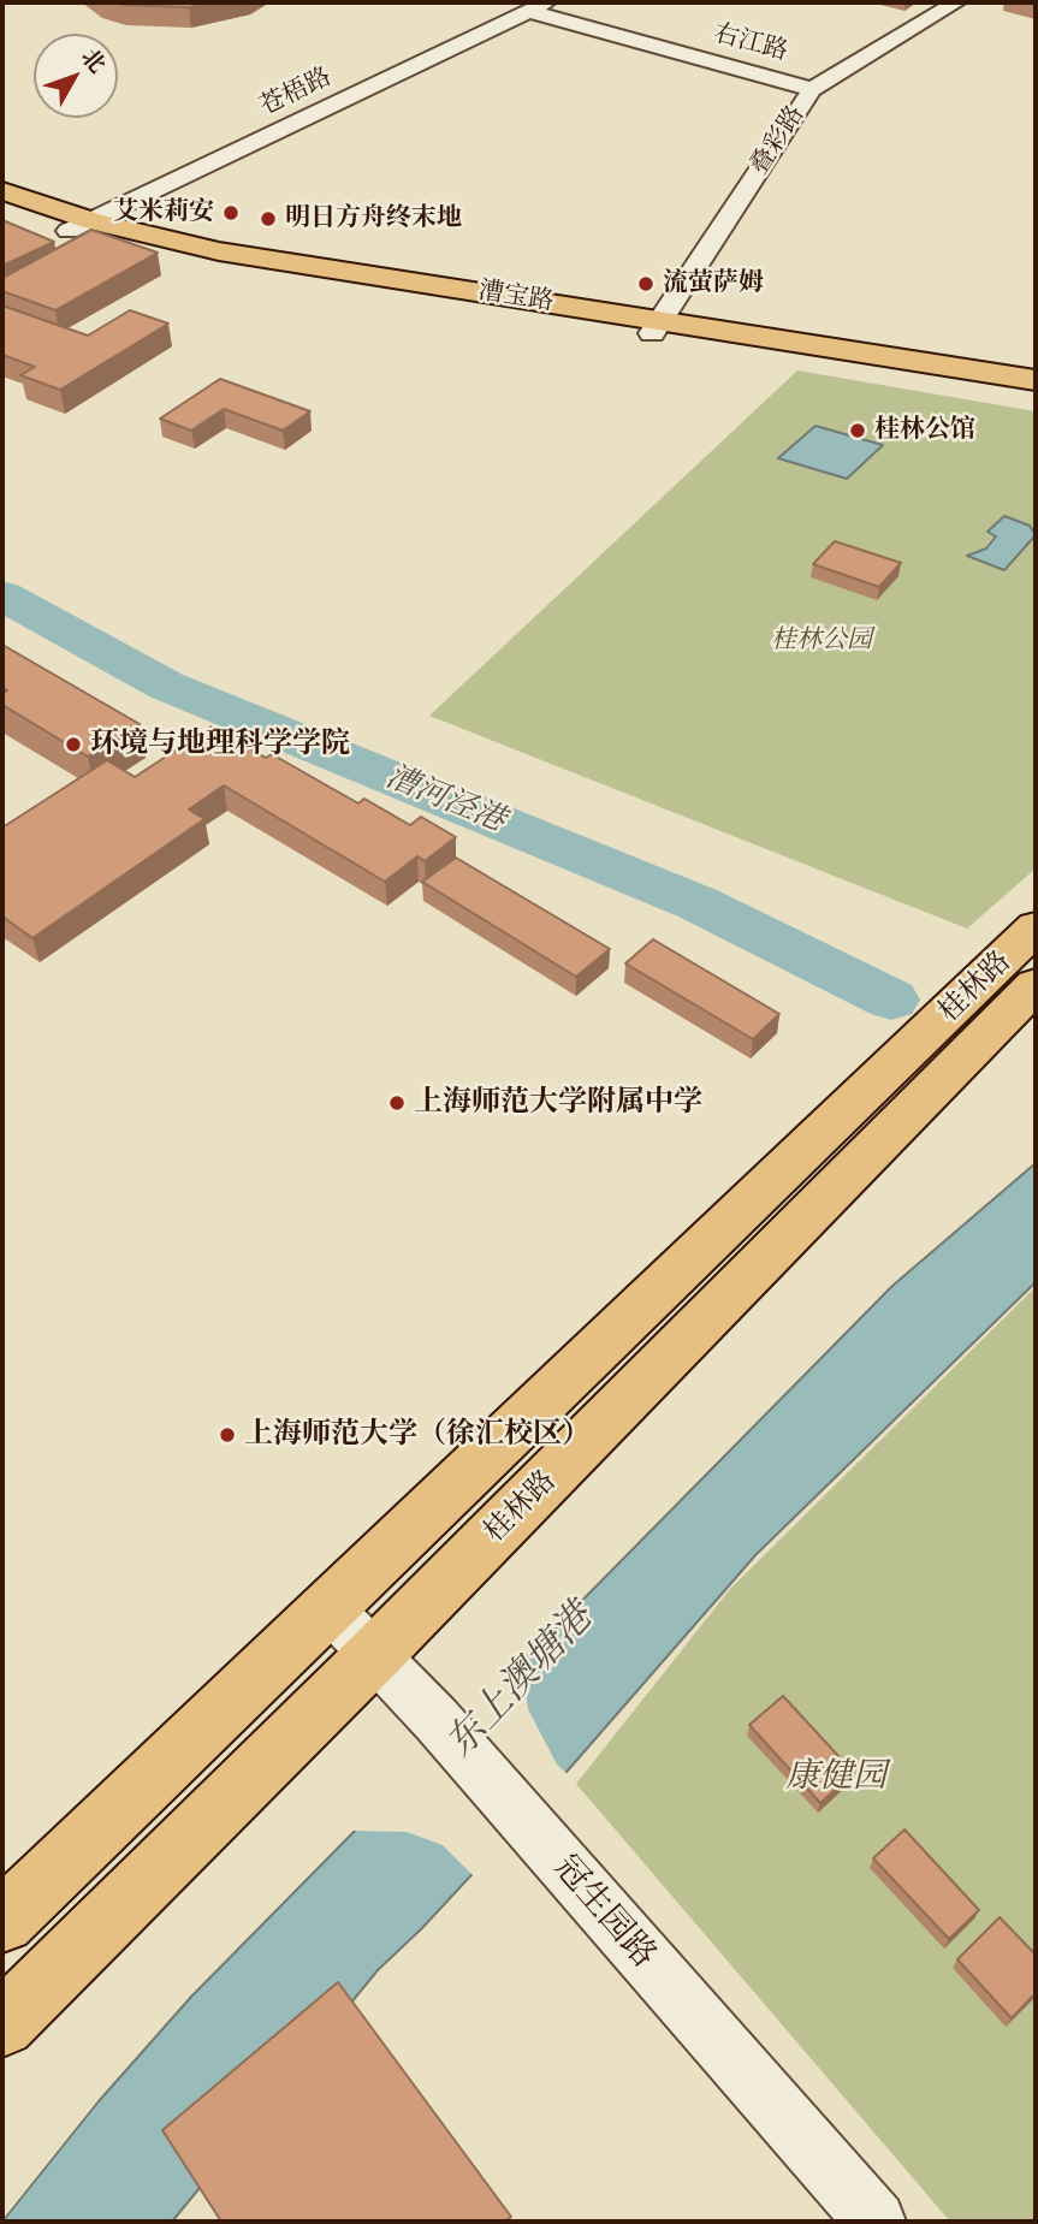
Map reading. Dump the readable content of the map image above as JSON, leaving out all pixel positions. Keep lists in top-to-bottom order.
{
  "streets": {
    "main road": ["漕宝路", "桂林路"],
    "street": [
      "右江路",
      "苍梧路",
      "叠彩路",
      "冠生园路"
    ]
  },
  "crossings": [
    ["右江路", "苍梧路"],
    ["右江路", "叠彩路"],
    ["苍梧路", "漕宝路"],
    ["叠彩路", "漕宝路"],
    ["桂林路", "冠生园路"]
  ],
  "water": ["漕河泾港", "东上澳塘港"],
  "parks": ["桂林公园", "康健园"],
  "places": [
    "艾米莉安",
    "明日方舟终末地",
    "流萤萨姆",
    "桂林公馆",
    "环境与地理科学学院",
    "上海师范大学附属中学",
    "上海师范大学（徐汇校区）"
  ],
  "north": "top right"
}
